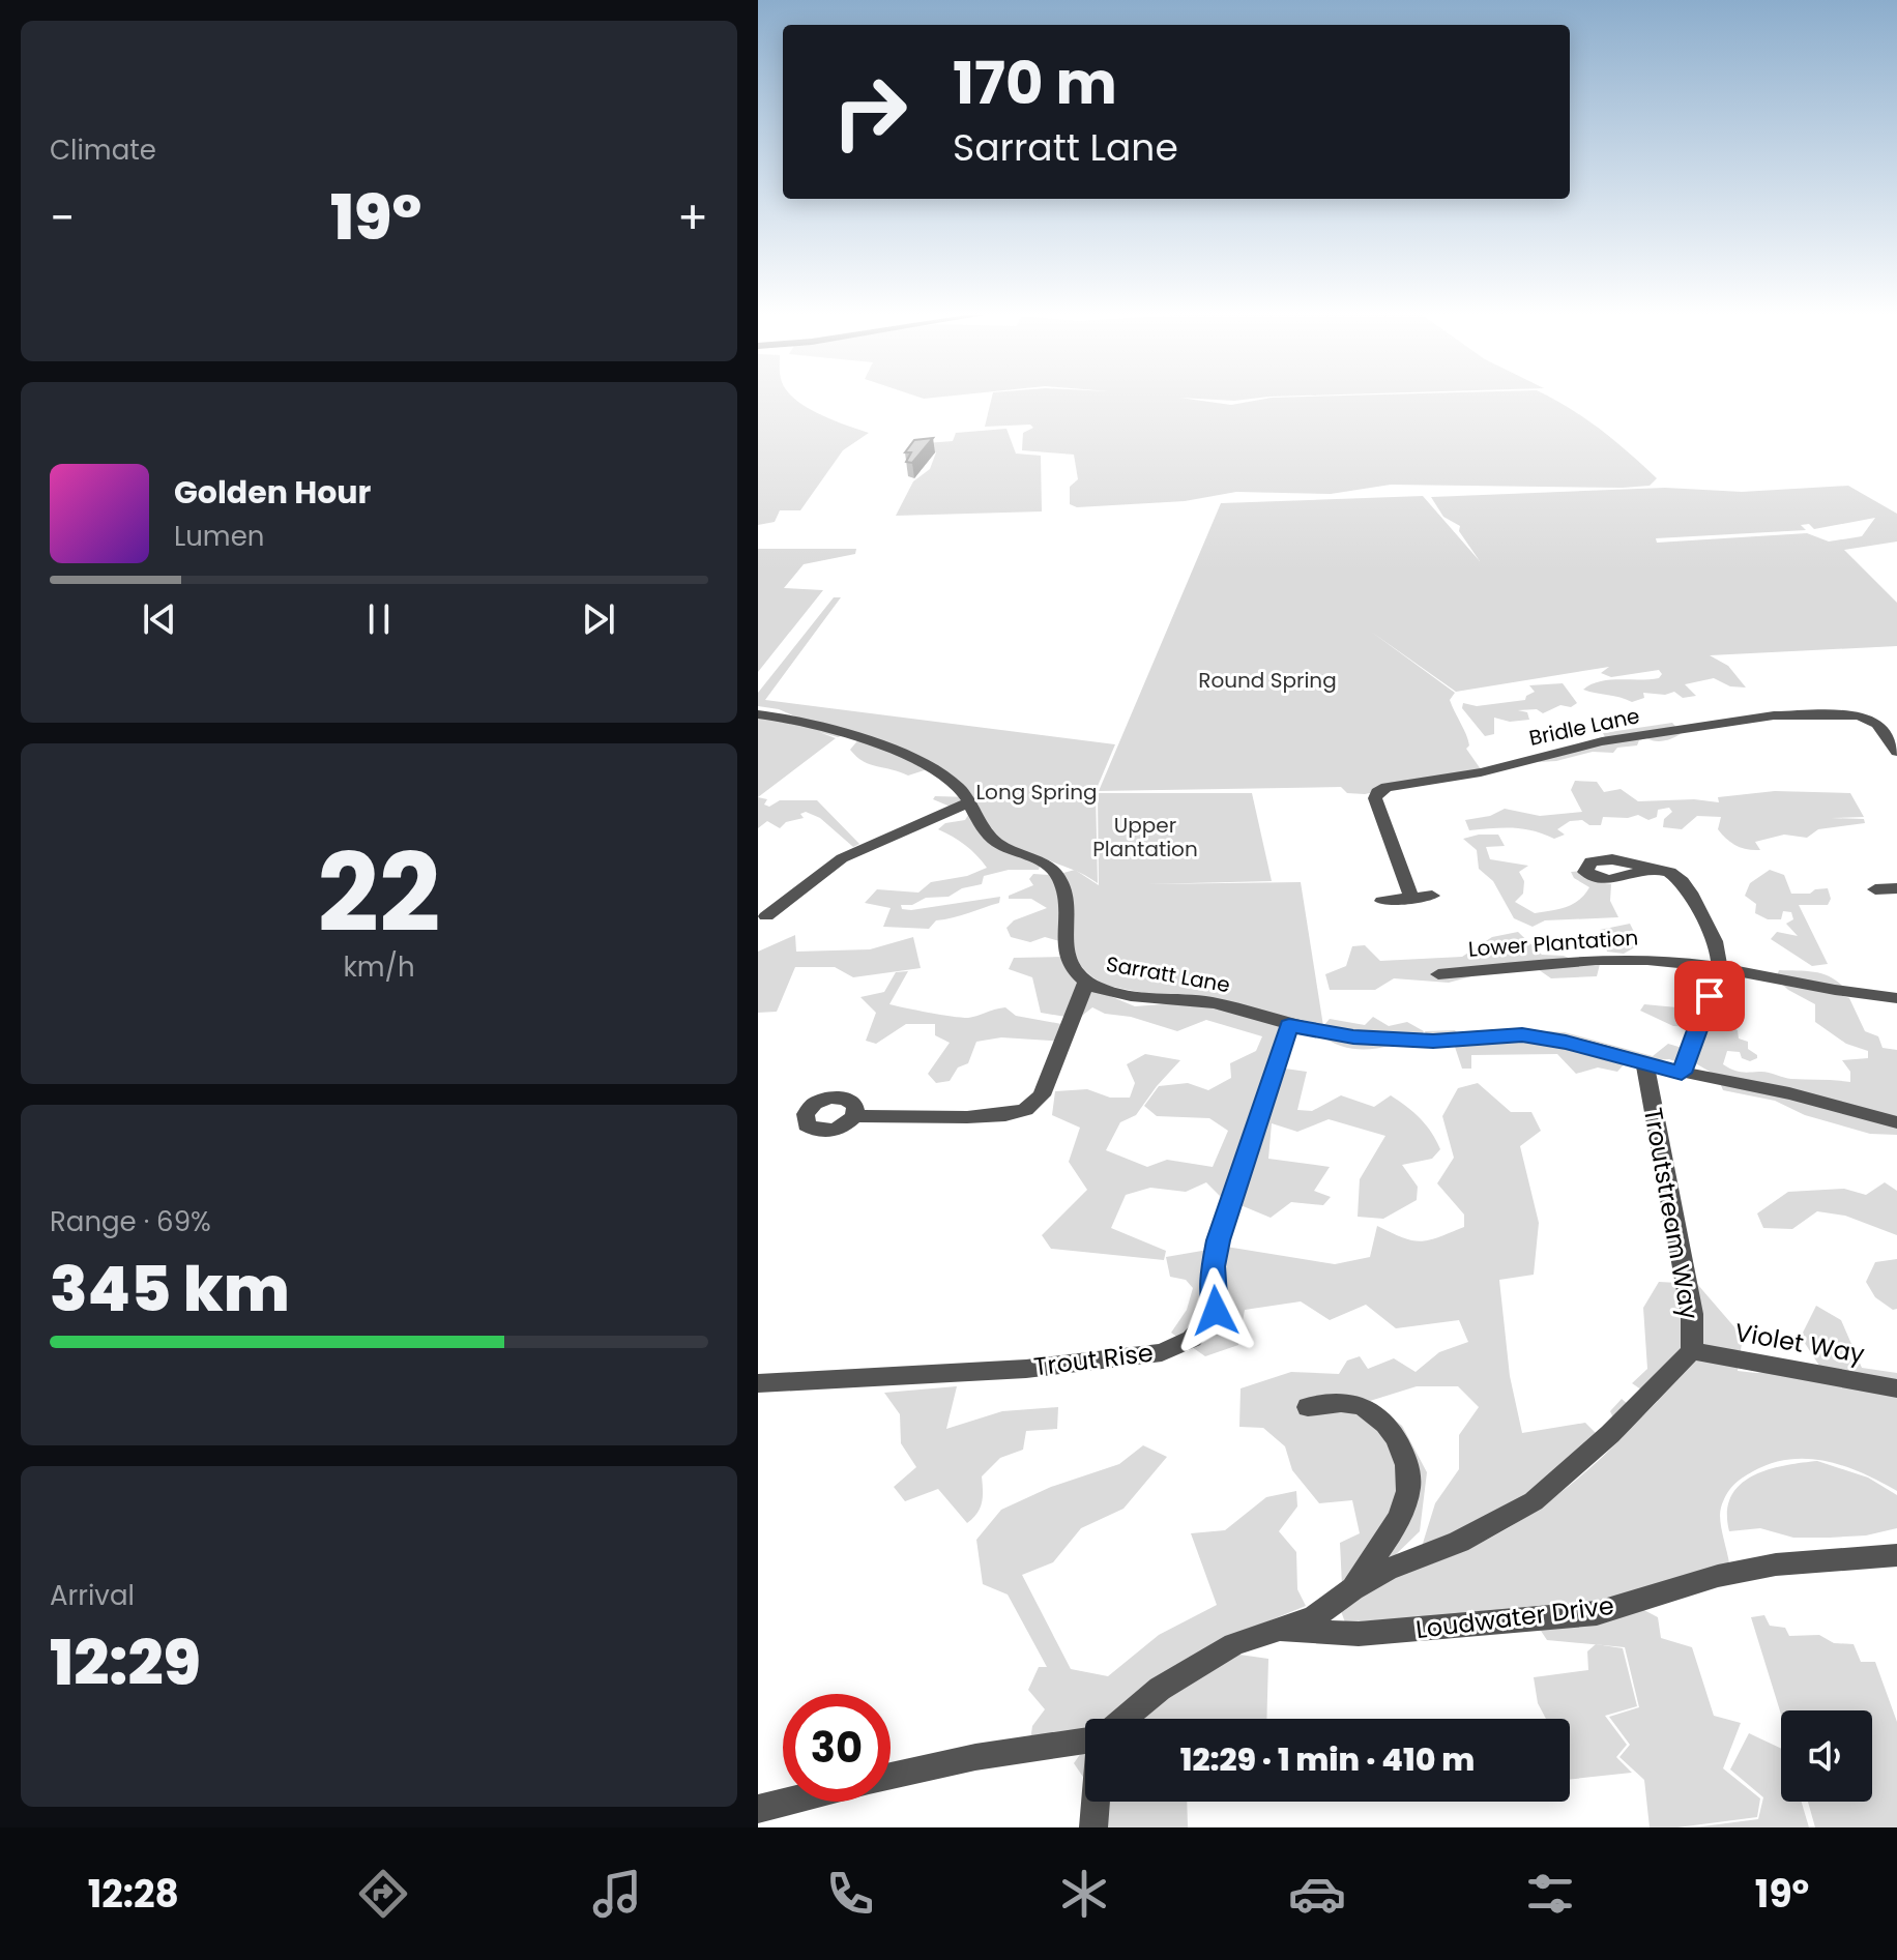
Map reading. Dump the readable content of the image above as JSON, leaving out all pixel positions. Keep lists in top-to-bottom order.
{
  "streets": {
    "street": [
      "Bridle Lane",
      "Lower Plantation",
      "Sarratt Lane",
      "Troutstream Way",
      "Violet Way",
      "Trout Rise",
      "Loudwater Drive"
    ]
  },
  "crossings": [
    ["Sarratt Lane", "Troutstream Way"],
    ["Sarratt Lane", "Trout Rise"],
    ["Troutstream Way", "Violet Way"]
  ],
  "parks": ["Round Spring", "Long Spring", "Upper Plantation"],
  "page": {
    "tile": [
      "Climate",
      ["22", "km/h"],
      ["Range · 69%", "345 km"],
      ["Arrival", "12:29"]
    ],
    "turn": ["170 m", "Sarratt Lane"],
    "heat": ["−", "19°", "+"],
    "song": ["Golden Hour", "Lumen"],
    "limit": "30",
    "trip": "12:29 · 1 min · 410 m",
    "tabs": ["12:28", "19°"]
  }
}
